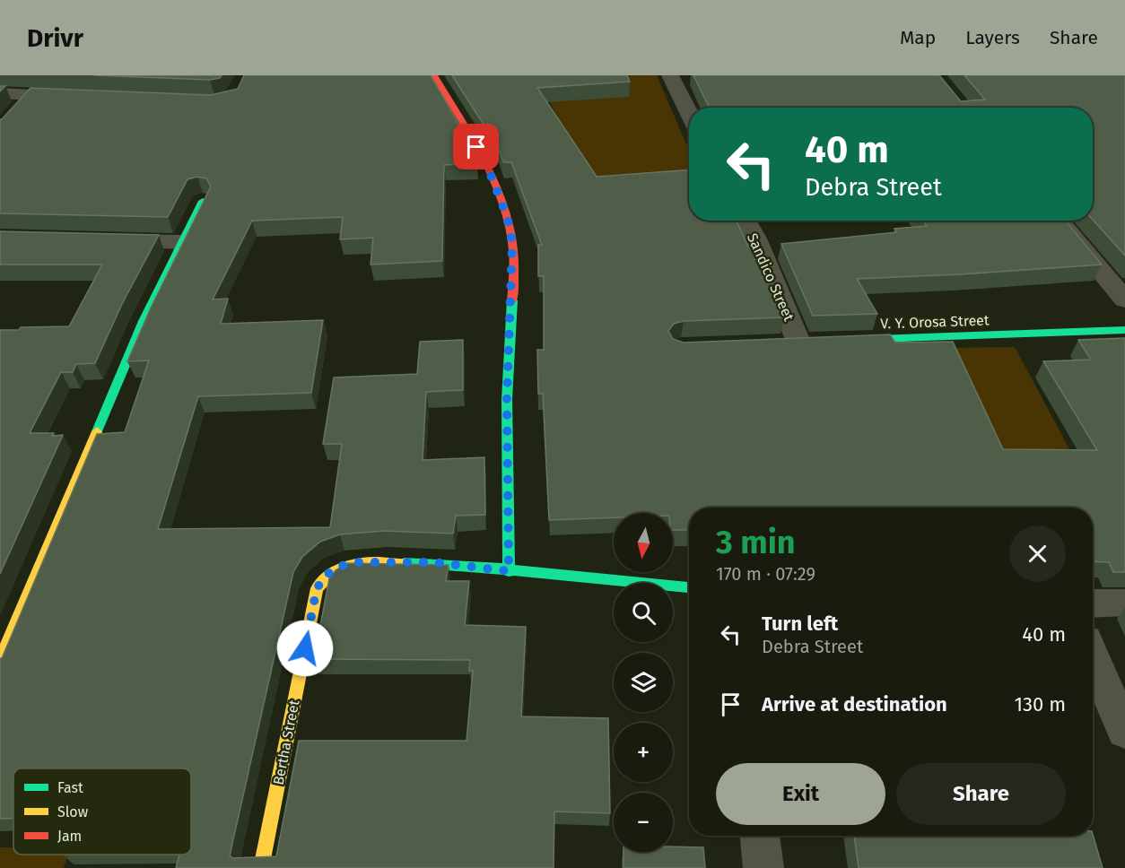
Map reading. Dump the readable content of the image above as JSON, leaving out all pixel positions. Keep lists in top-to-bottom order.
{
  "streets": {
    "street": ["Sandico Street", "V. Y. Orosa Street", "Bertha Street"]
  },
  "legend": ["Fast", "Slow", "Jam"],
  "north": "bottom",
  "page": {
    "header": "Drivr",
    "nav": ["Map", "Layers", "Share"],
    "turn": ["40 m", "Debra Street"],
    "heading": ["3 min", "170 m · 07:29"],
    "map_buttons": ["+", "−"],
    "list": [
      {
        "name": "Turn left",
        "note": "Debra Street",
        "value": "40 m"
      },
      {
        "name": "Arrive at destination",
        "value": "130 m"
      }
    ],
    "buttons": ["Exit", "Share"]
  }
}
